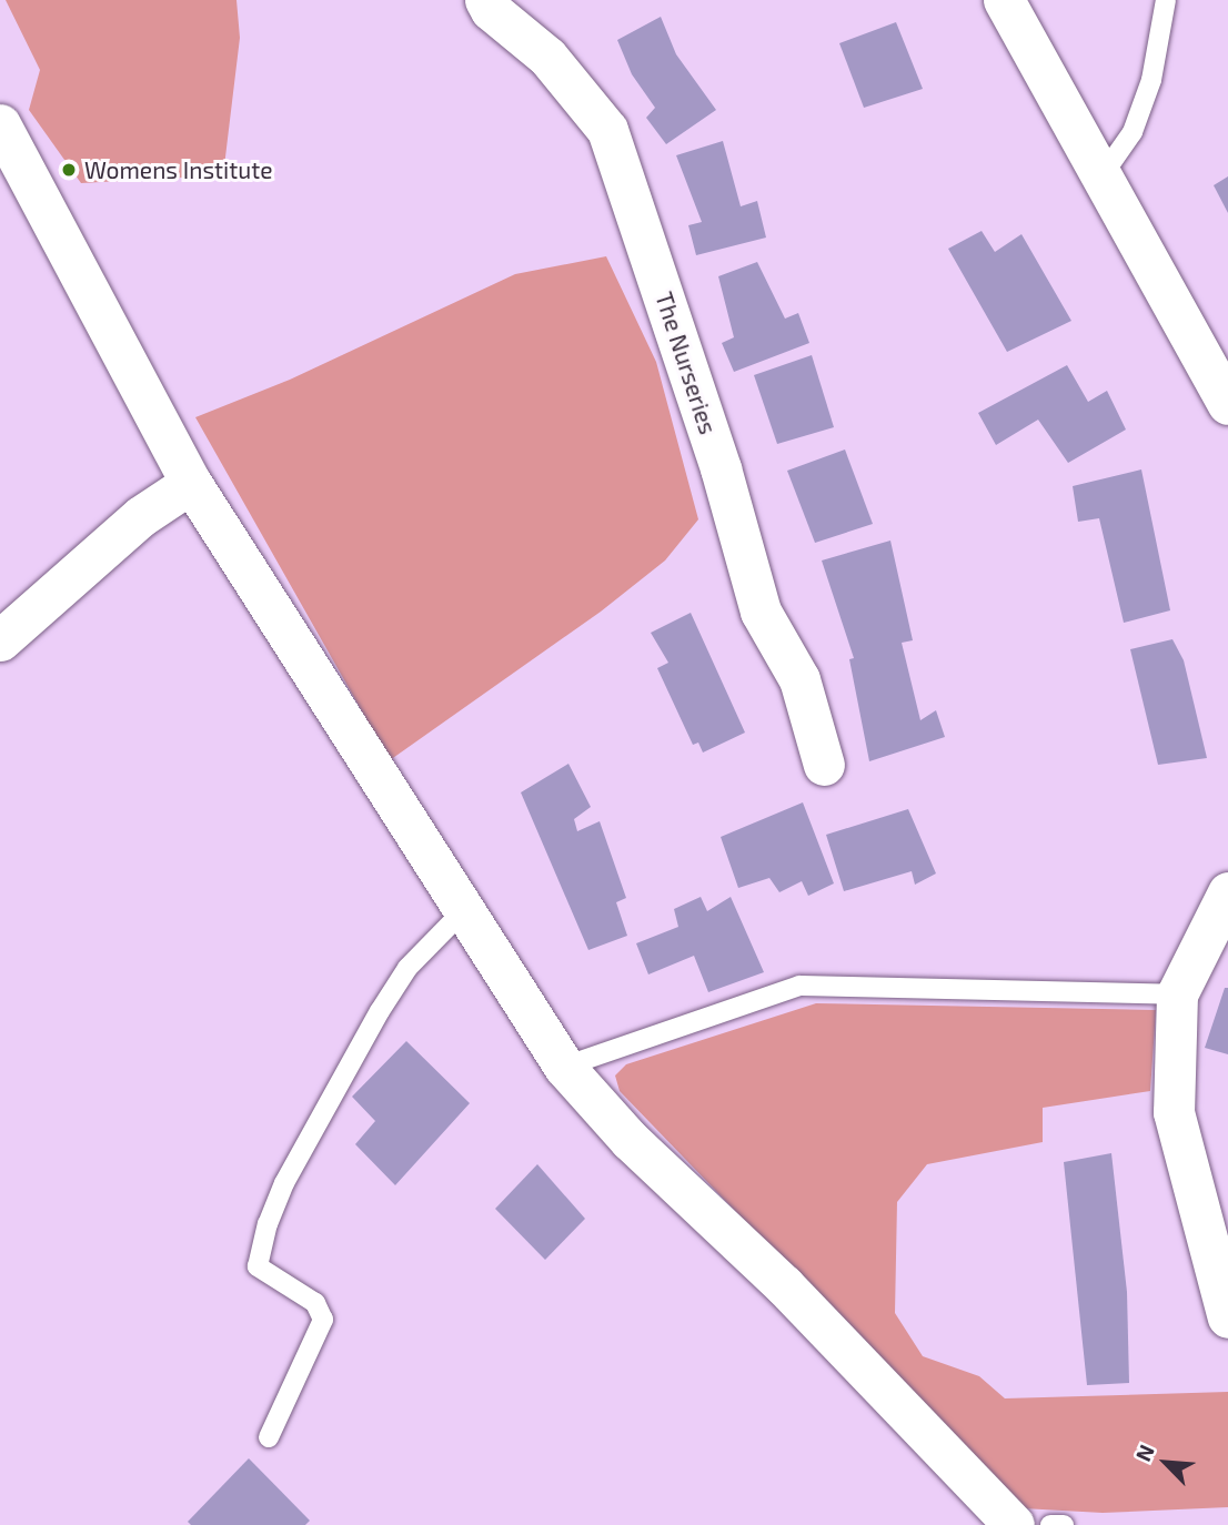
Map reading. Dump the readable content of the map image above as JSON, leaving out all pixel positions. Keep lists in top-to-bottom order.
{
  "streets": {
    "street": ["The Nurseries"]
  },
  "places": ["Womens Institute"],
  "north": "top left"
}
